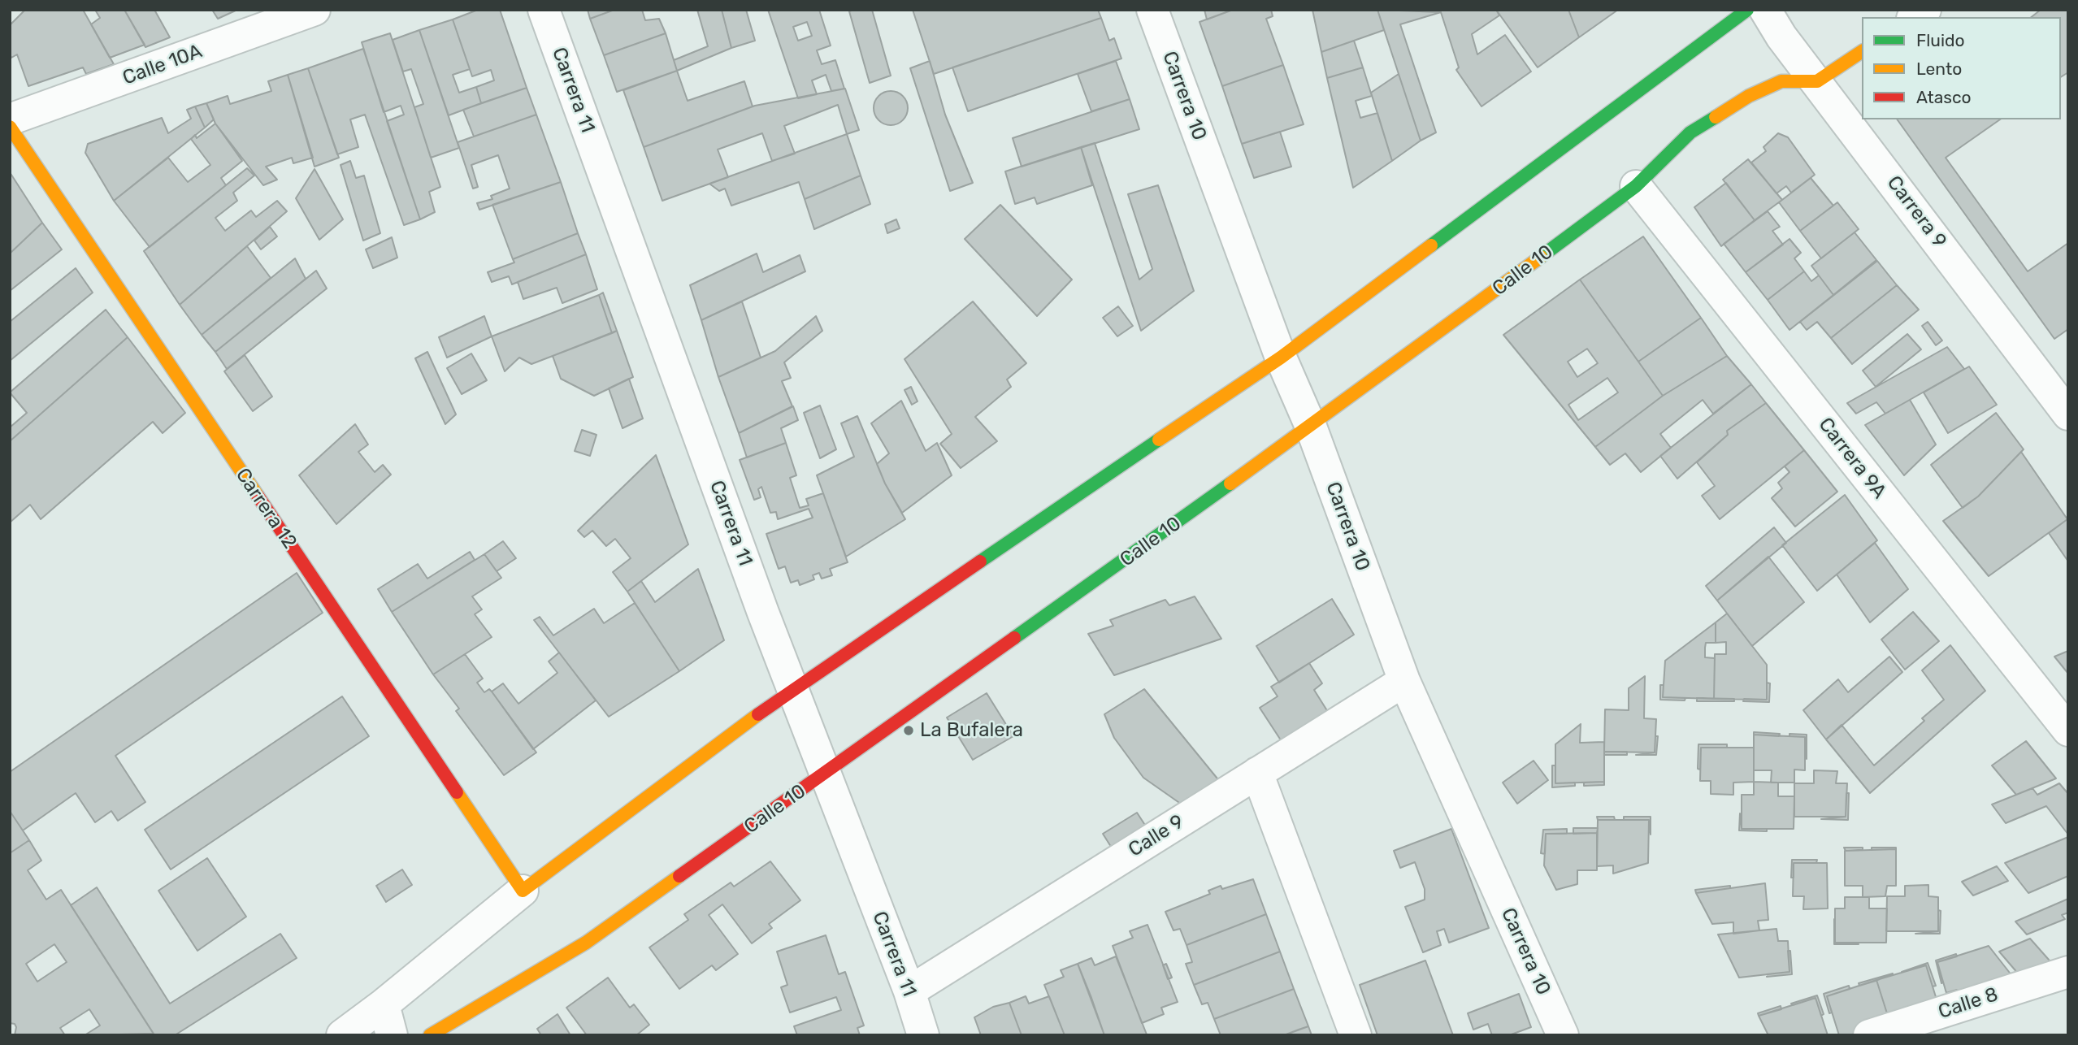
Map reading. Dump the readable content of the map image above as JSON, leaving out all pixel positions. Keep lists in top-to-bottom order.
{
  "streets": {
    "main road": ["Calle 10", "Carrera 12"],
    "street": [
      "Calle 10A",
      "Carrera 11",
      "Carrera 10",
      "Carrera 9",
      "Carrera 9A",
      "Calle 9",
      "Calle 8"
    ]
  },
  "crossings": [
    ["Carrera 11", "Calle 10"],
    ["Carrera 11", "Calle 9"],
    ["Carrera 10", "Calle 10"],
    ["Carrera 10", "Calle 9"],
    ["Carrera 9", "Calle 10"],
    ["Calle 10", "Carrera 9A"]
  ],
  "places": ["La Bufalera"],
  "legend": ["Fluido", "Lento", "Atasco"]
}
